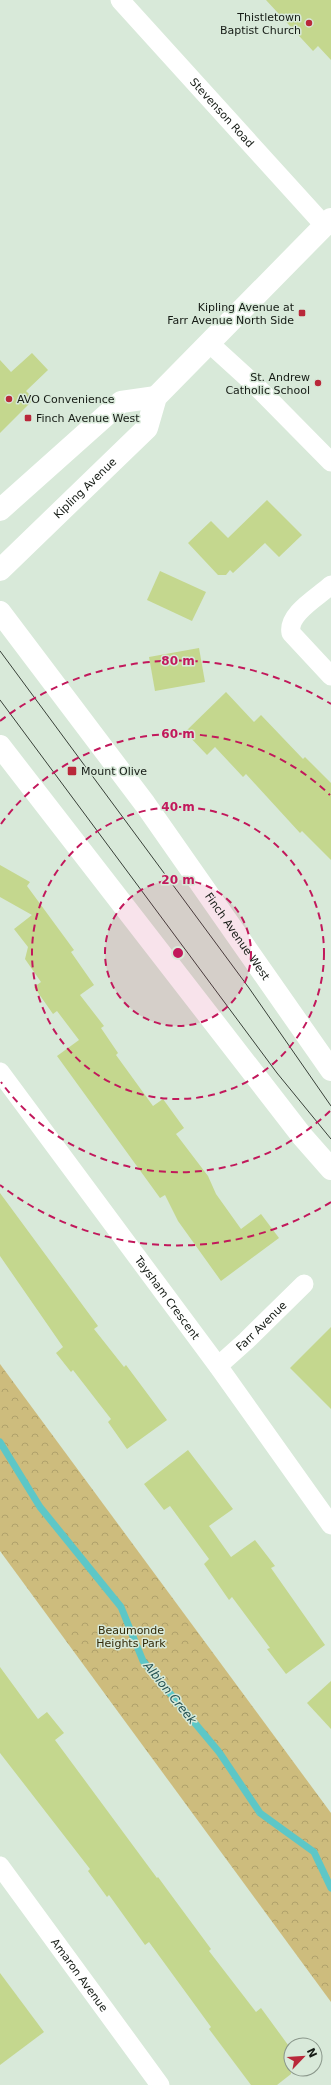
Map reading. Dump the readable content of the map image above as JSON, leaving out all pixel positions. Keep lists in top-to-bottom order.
{
  "streets": {
    "main road": ["Kipling Avenue", "Finch Avenue West"],
    "street": [
      "Stevenson Road",
      "Taysham Crescent",
      "Farr Avenue",
      "Amaron Avenue"
    ]
  },
  "crossings": [
    ["Stevenson Road", "Kipling Avenue"],
    ["Taysham Crescent", "Farr Avenue"]
  ],
  "water": ["Albion Creek"],
  "parks": ["Beaumonde Heights Park"],
  "places": {
    "other": ["Thistletown Baptist Church", "St. Andrew Catholic School", "AVO Convenience"],
    "transit": ["Kipling Avenue at Farr Avenue North Side", "Finch Avenue West", "Mount Olive"]
  },
  "north": "top right",
  "rings": [
    "80 m",
    "60 m",
    "40 m",
    "20 m"
  ]
}
